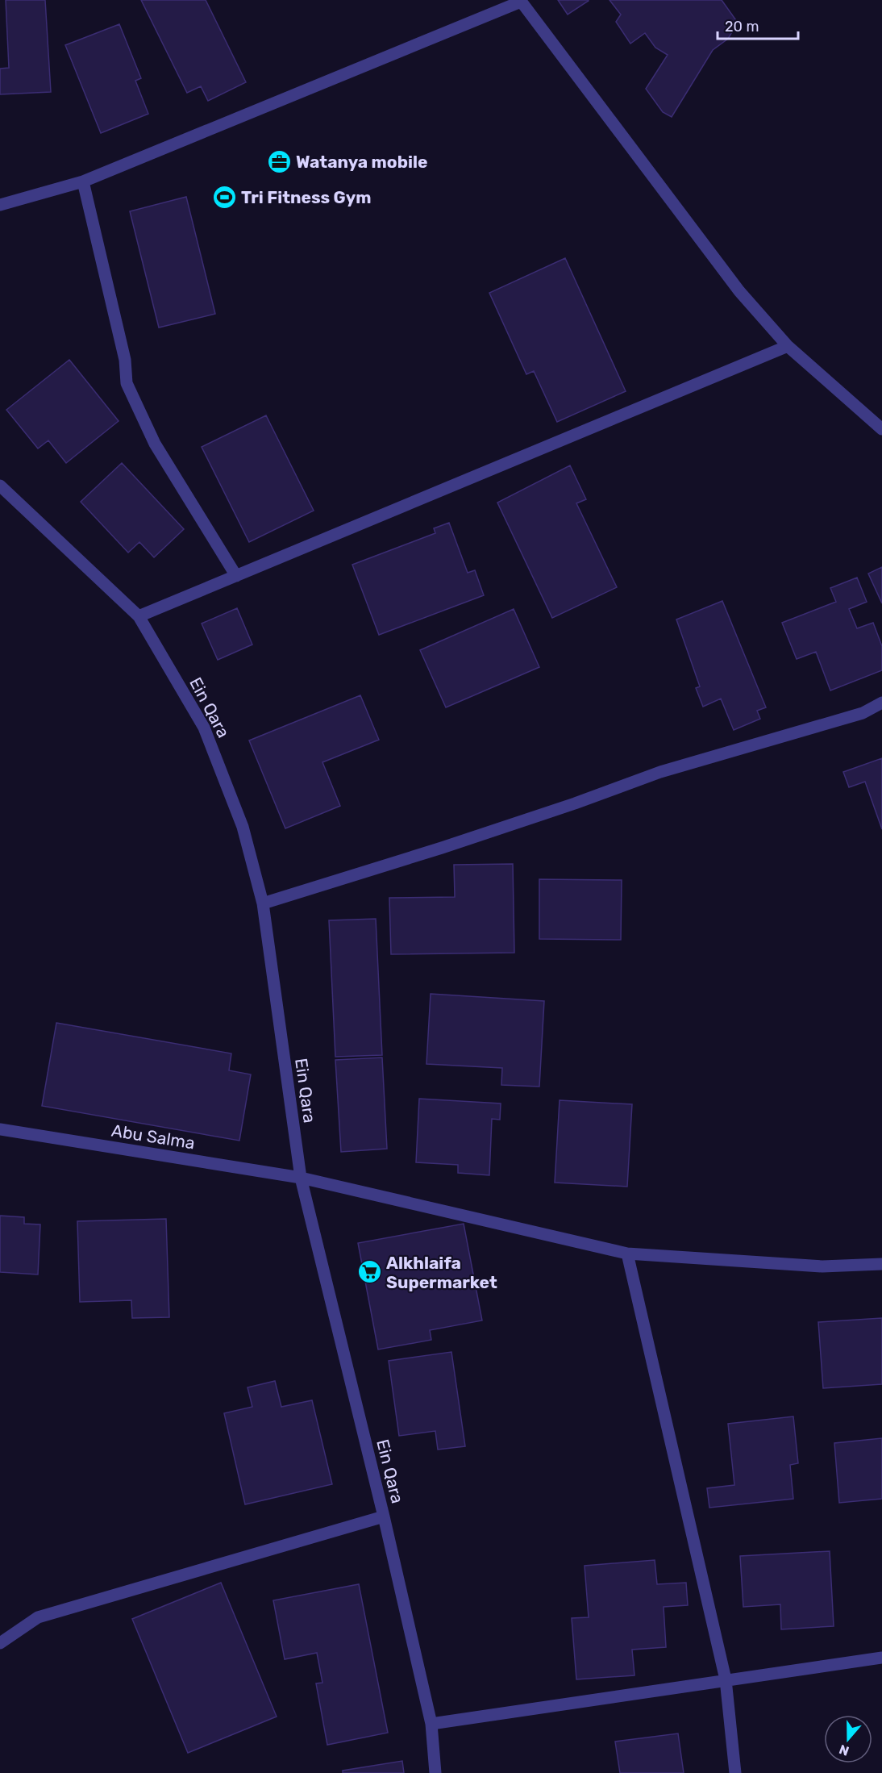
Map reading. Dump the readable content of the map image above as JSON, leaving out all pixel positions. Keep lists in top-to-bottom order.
{
  "streets": {
    "street": ["Ein Qara", "Abu Salma"]
  },
  "crossings": [
    ["Ein Qara", "Abu Salma"]
  ],
  "places": {
    "office": ["Watanya mobile"],
    "sports": ["Tri Fitness Gym"],
    "supermarket": ["Alkhlaifa Supermarket"]
  },
  "scale_bar": "20 m",
  "north": "bottom"
}
